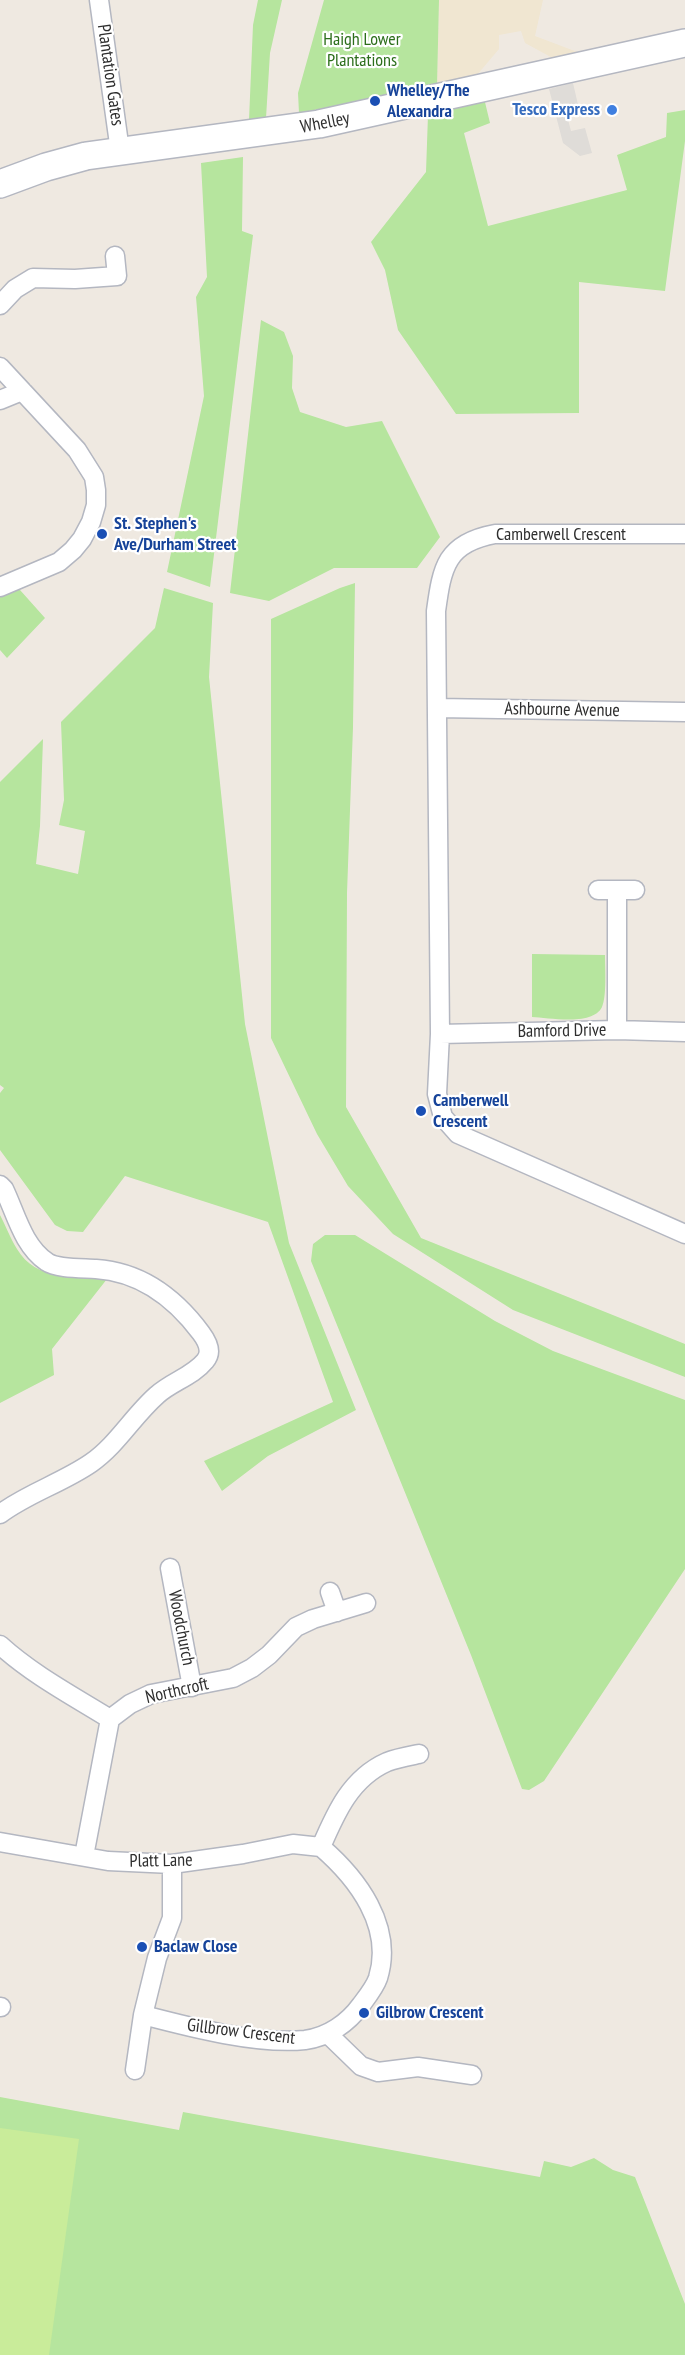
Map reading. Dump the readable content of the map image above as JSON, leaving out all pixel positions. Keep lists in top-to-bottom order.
{
  "streets": {
    "main road": ["Whelley"],
    "street": [
      "Plantation Gates",
      "Camberwell Crescent",
      "Ashbourne Avenue",
      "Bamford Drive",
      "Woodchurch",
      "Northcroft",
      "Platt Lane",
      "Gillbrow Crescent"
    ]
  },
  "crossings": [
    ["Plantation Gates", "Whelley"],
    ["Camberwell Crescent", "Ashbourne Avenue"],
    ["Camberwell Crescent", "Bamford Drive"],
    ["Woodchurch", "Northcroft"],
    ["Platt Lane", "Gillbrow Crescent"]
  ],
  "parks": ["Haigh Lower Plantations"],
  "places": [
    "Whelley/The Alexandra",
    "Tesco Express",
    "St. Stephen's Ave/Durham Street",
    "Camberwell Crescent",
    "Baclaw Close",
    "Gilbrow Crescent"
  ]
}
